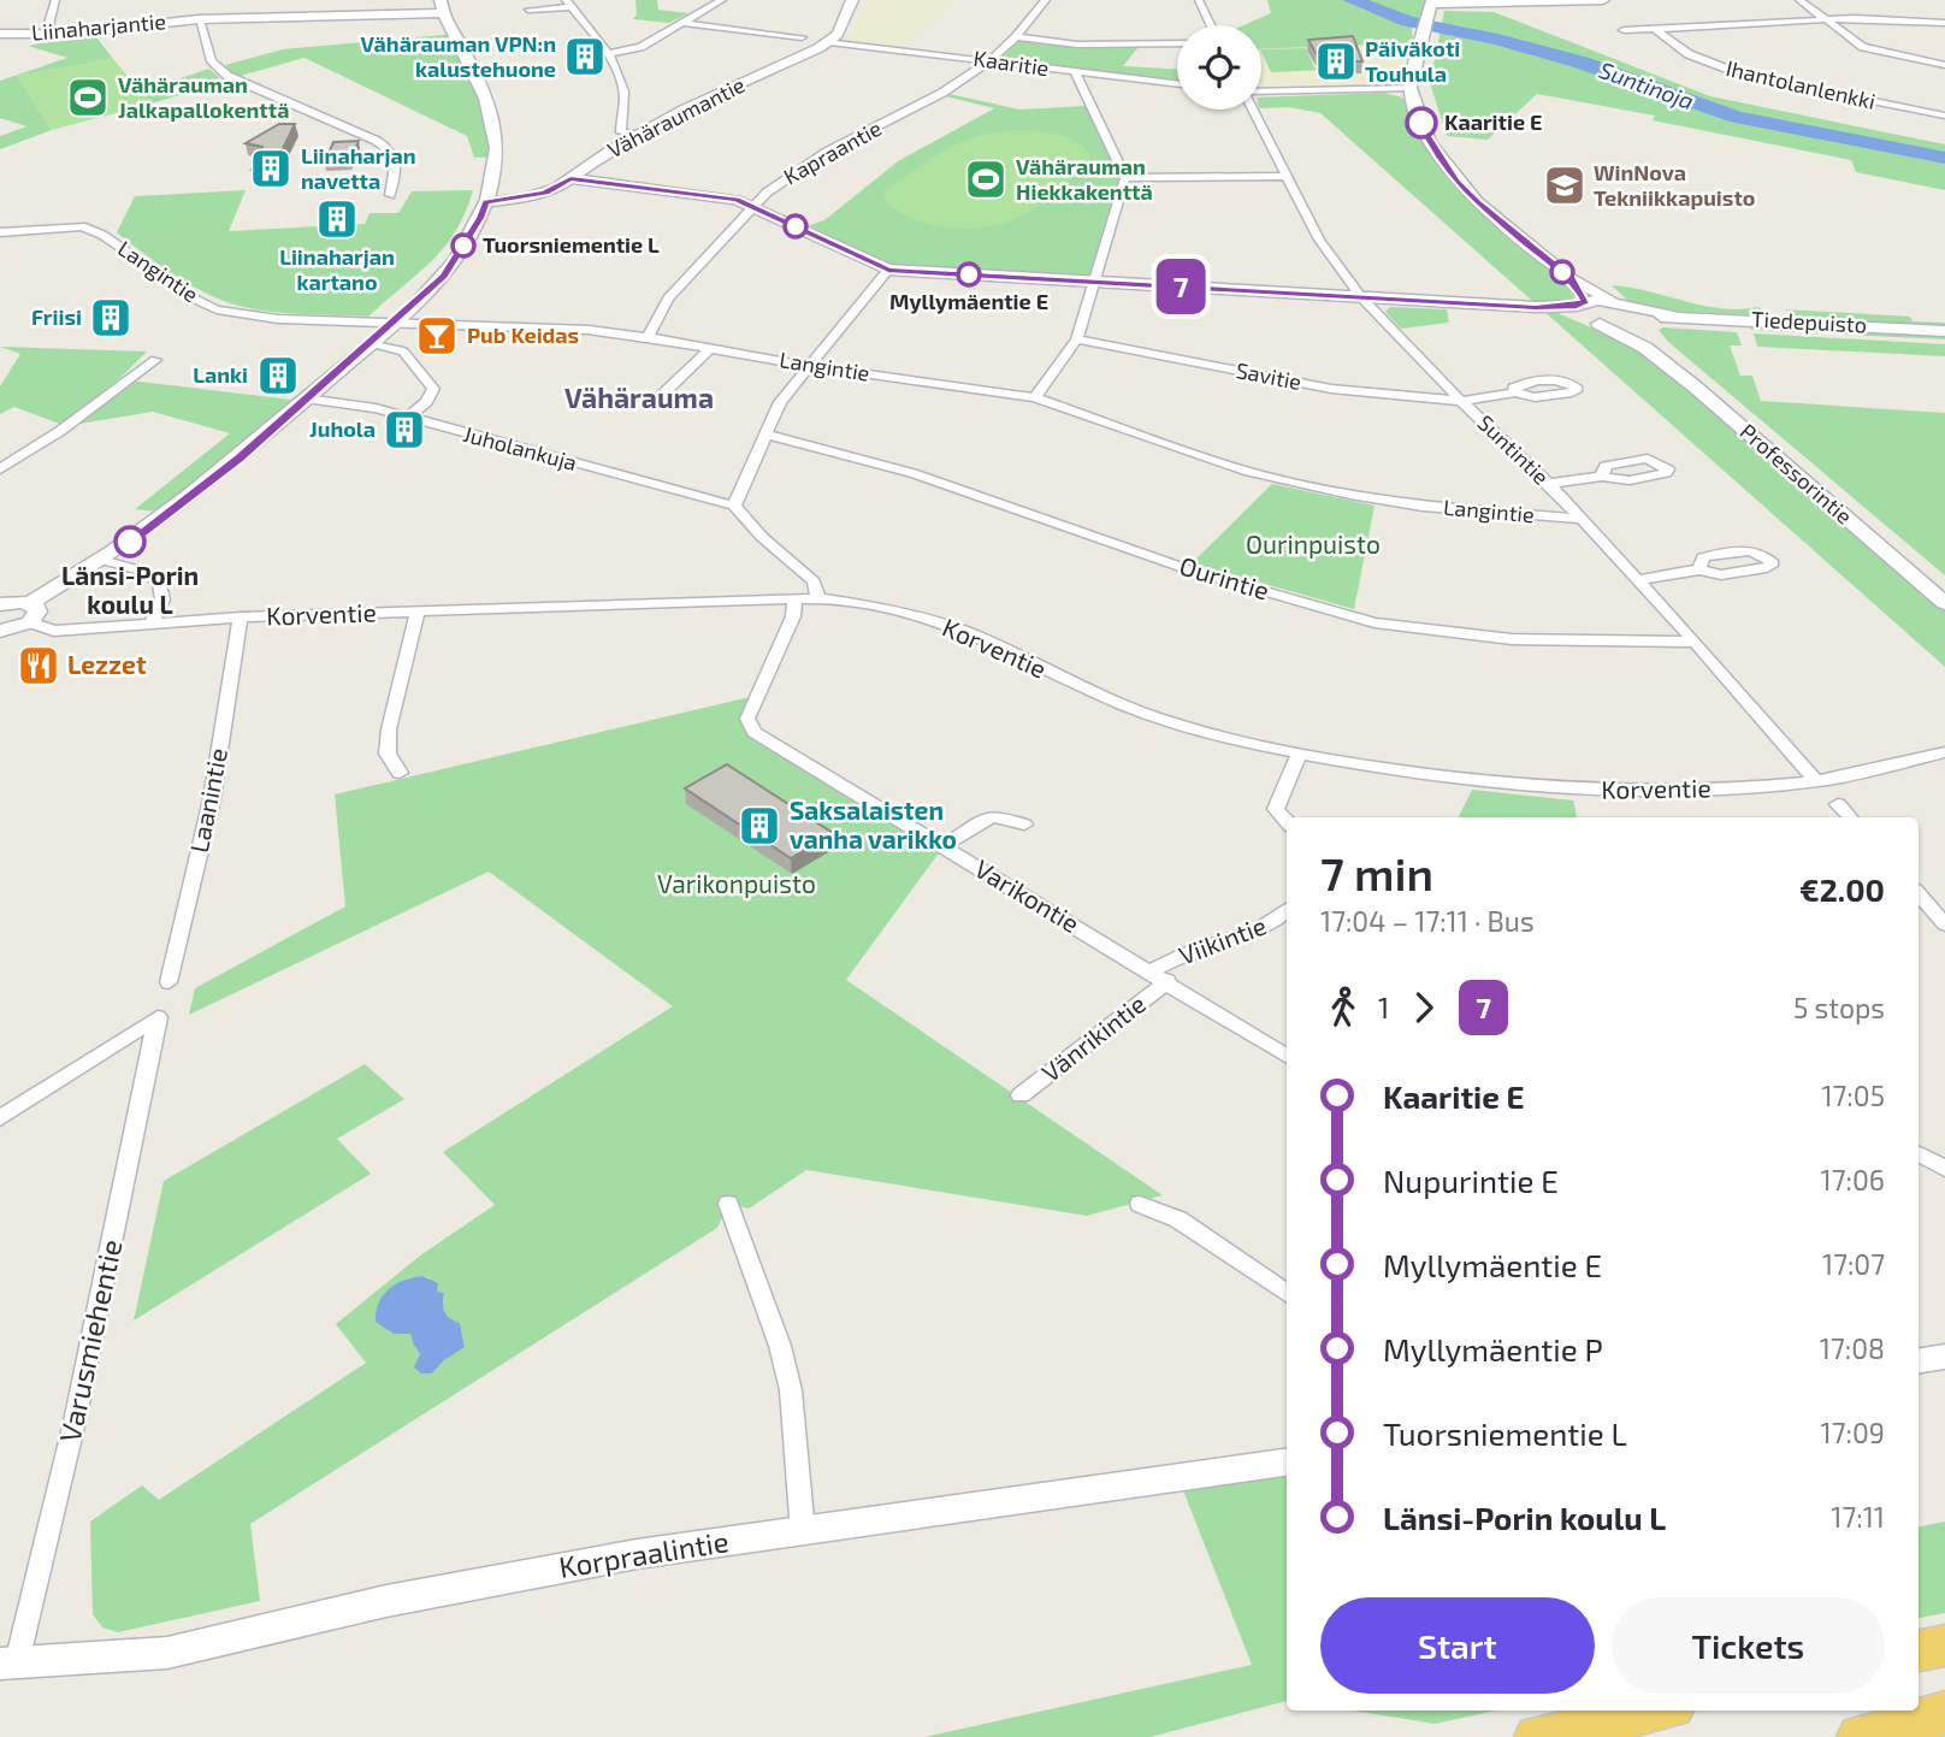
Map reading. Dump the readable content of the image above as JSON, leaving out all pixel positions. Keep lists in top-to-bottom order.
{
  "streets": {
    "main road": [
      "Liinaharjantie",
      "Vähäraumantie",
      "Tiedepuisto",
      "Professorintie",
      "Korpraalintie"
    ],
    "street": [
      "Kaaritie",
      "Ihantolanlenkki",
      "Kapraantie",
      "Langintie",
      "Savitie",
      "Juholankuja",
      "Suntintie",
      "Ourintie",
      "Korventie",
      "Laanintie",
      "Varikontie",
      "Viikintie",
      "Vänrikintie",
      "Varusmiehentie"
    ]
  },
  "crossings": [
    ["Kaaritie", "Vähäraumantie"],
    ["Kaaritie", "Kapraantie"],
    ["Kapraantie", "Langintie"],
    ["Langintie", "Suntintie"],
    ["Tiedepuisto", "Professorintie"],
    ["Savitie", "Suntintie"],
    ["Suntintie", "Ourintie"],
    ["Suntintie", "Korventie"],
    ["Korventie", "Laanintie"],
    ["Korventie", "Varikontie"],
    ["Varikontie", "Viikintie"],
    ["Varikontie", "Vänrikintie"],
    ["Viikintie", "Vänrikintie"],
    ["Varusmiehentie", "Korpraalintie"]
  ],
  "districts": ["Vähärauma"],
  "water": ["Suntinoja"],
  "parks": ["Ourinpuisto", "Varikonpuisto"],
  "places": {
    "building": [
      "Vähärauman VPN:n kalustehuone",
      "Päiväkoti Touhula",
      "Liinaharjan navetta",
      "Liinaharjan kartano",
      "Friisi",
      "Lanki",
      "Juhola",
      "Saksalaisten vanha varikko"
    ],
    "sports": ["Vähärauman Jalkapallokenttä", "Vähärauman Hiekkakenttä"],
    "other": [
      "Kaaritie E",
      "Tuorsniementie L",
      "Myllymäentie E",
      "Länsi-Porin koulu L"
    ],
    "school or university": ["WinNova Tekniikkapuisto"],
    "bar": ["Pub Keidas"],
    "restaurant": ["Lezzet"]
  },
  "lines": ["bus line 7"],
  "page": {
    "on_map": "7",
    "heading": ["7 min", "17:04 – 17:11 · Bus", "€2.00"],
    "legs": ["1", "7", "5 stops"],
    "list": [
      {
        "name": "Kaaritie E",
        "value": "17:05"
      },
      {
        "name": "Nupurintie E",
        "value": "17:06"
      },
      {
        "name": "Myllymäentie E",
        "value": "17:07"
      },
      {
        "name": "Myllymäentie P",
        "value": "17:08"
      },
      {
        "name": "Tuorsniementie L",
        "value": "17:09"
      },
      {
        "name": "Länsi-Porin koulu L",
        "value": "17:11"
      }
    ],
    "buttons": ["Start", "Tickets"]
  }
}
